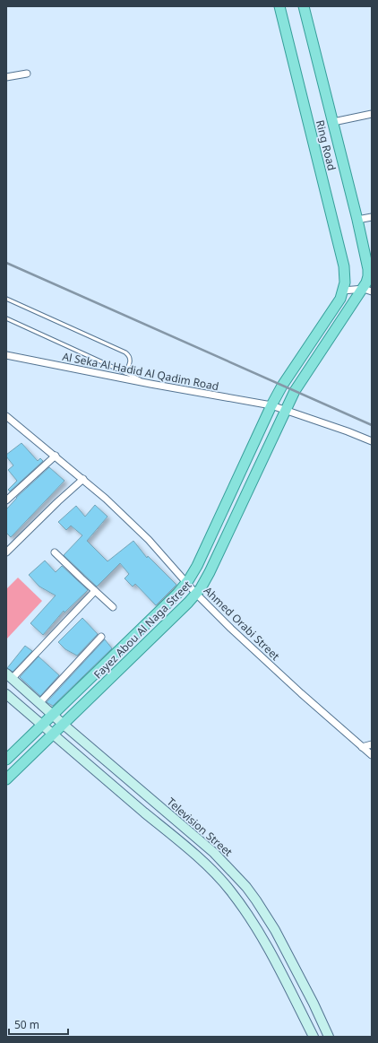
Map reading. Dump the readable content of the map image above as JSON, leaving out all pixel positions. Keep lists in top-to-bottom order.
{
  "streets": {
    "main road": ["Ring Road", "Fayez Abou Al Naga Street"],
    "street": ["Al Seka Al Hadid Al Qadim Road", "Ahmed Orabi Street", "Television Street"]
  },
  "crossings": [
    ["Ring Road", "Fayez Abou Al Naga Street"],
    ["Al Seka Al Hadid Al Qadim Road", "Fayez Abou Al Naga Street"],
    ["Ahmed Orabi Street", "Fayez Abou Al Naga Street"],
    ["Fayez Abou Al Naga Street", "Television Street"]
  ],
  "scale_bar": "50 m"
}
